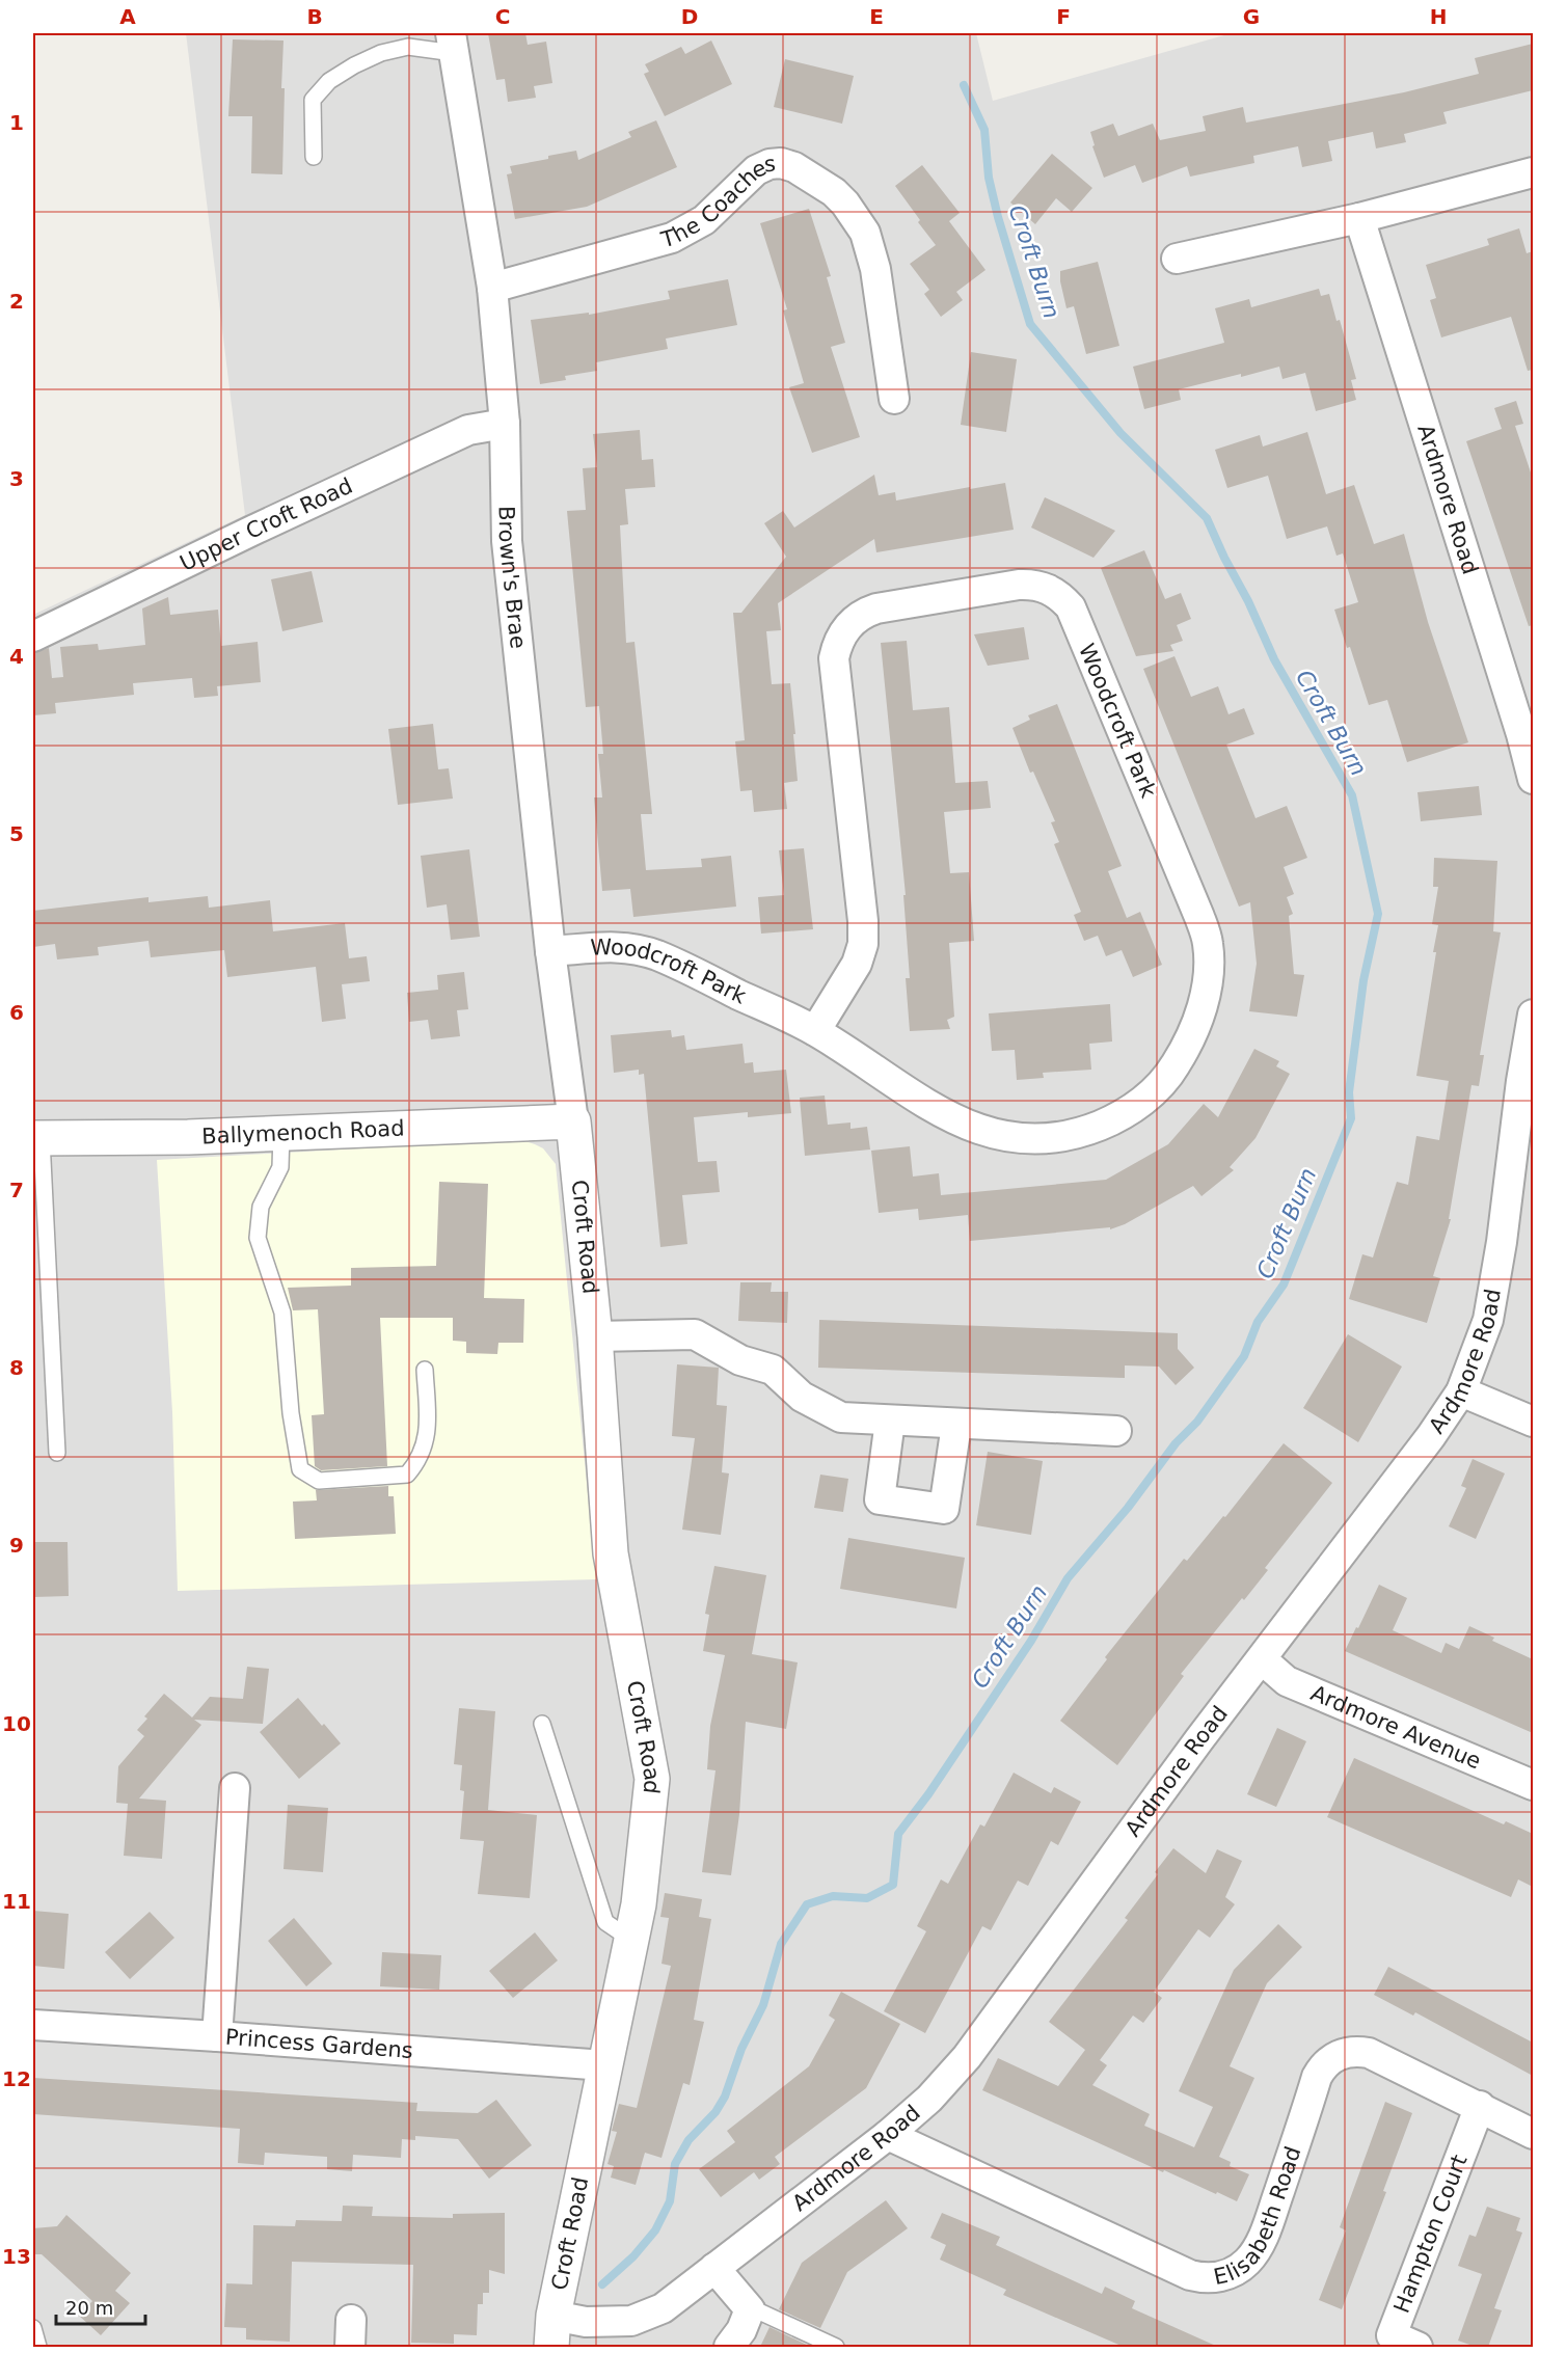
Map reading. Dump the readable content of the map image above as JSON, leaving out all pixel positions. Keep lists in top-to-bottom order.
{
  "streets": {
    "street": [
      "The Coaches",
      "Ardmore Road",
      "Upper Croft Road",
      "Brown's Brae",
      "Woodcroft Park",
      "Ballymenoch Road",
      "Croft Road",
      "Ardmore Avenue",
      "Princess Gardens",
      "Elisabeth Road",
      "Hampton Court"
    ]
  },
  "crossings": [
    ["The Coaches", "Brown's Brae"],
    ["Ardmore Road", "Croft Road"],
    ["Ardmore Road", "Ardmore Avenue"],
    ["Ardmore Road", "Elisabeth Road"],
    ["Upper Croft Road", "Brown's Brae"],
    ["Brown's Brae", "Woodcroft Park"],
    ["Brown's Brae", "Ballymenoch Road"],
    ["Brown's Brae", "Croft Road"],
    ["Ballymenoch Road", "Croft Road"],
    ["Croft Road", "Princess Gardens"],
    ["Elisabeth Road", "Hampton Court"]
  ],
  "water": ["Croft Burn"],
  "scale_bar": "20 m",
  "grid": {
    "columns": [
      "A",
      "B",
      "C",
      "D",
      "E",
      "F",
      "G",
      "H"
    ],
    "rows": [
      "1",
      "2",
      "3",
      "4",
      "5",
      "6",
      "7",
      "8",
      "9",
      "10",
      "11",
      "12",
      "13"
    ]
  }
}
